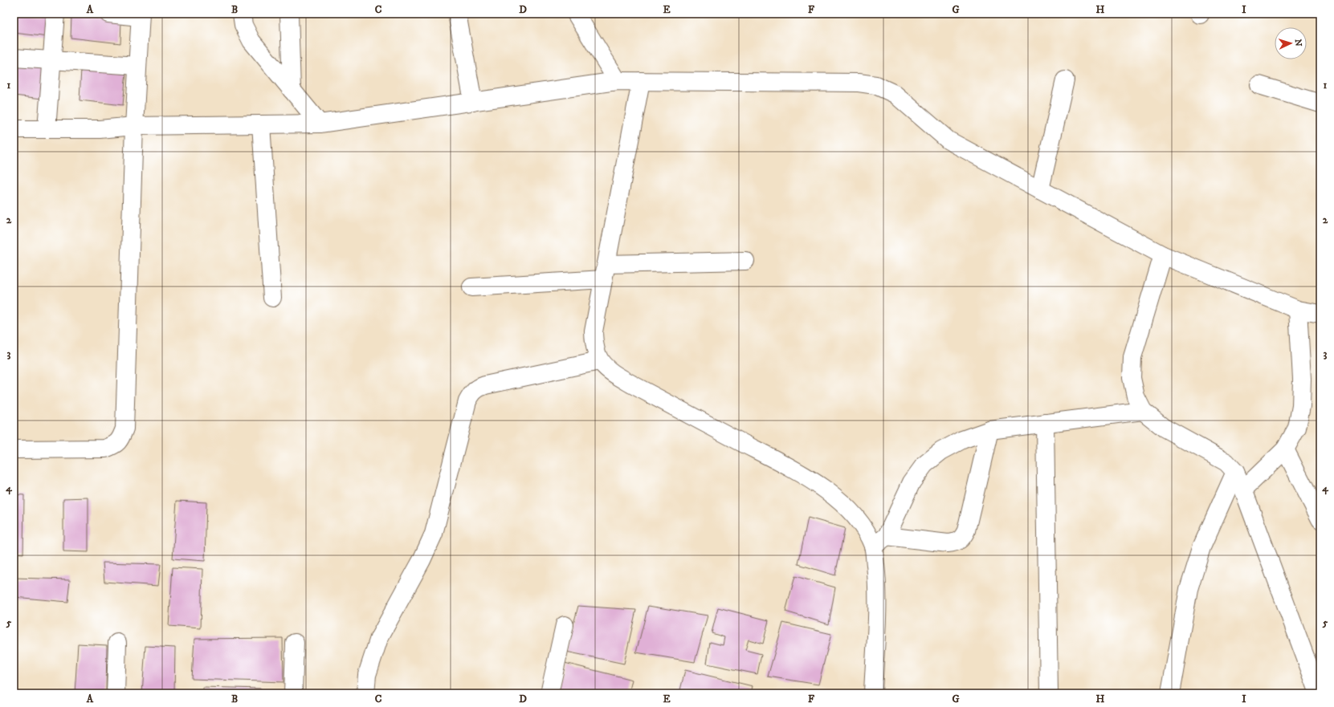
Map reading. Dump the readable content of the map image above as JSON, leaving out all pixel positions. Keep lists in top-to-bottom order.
{
  "north": "right",
  "grid": {
    "columns": [
      "A",
      "B",
      "C",
      "D",
      "E",
      "F",
      "G",
      "H",
      "I"
    ],
    "rows": [
      "1",
      "2",
      "3",
      "4",
      "5"
    ]
  }
}
